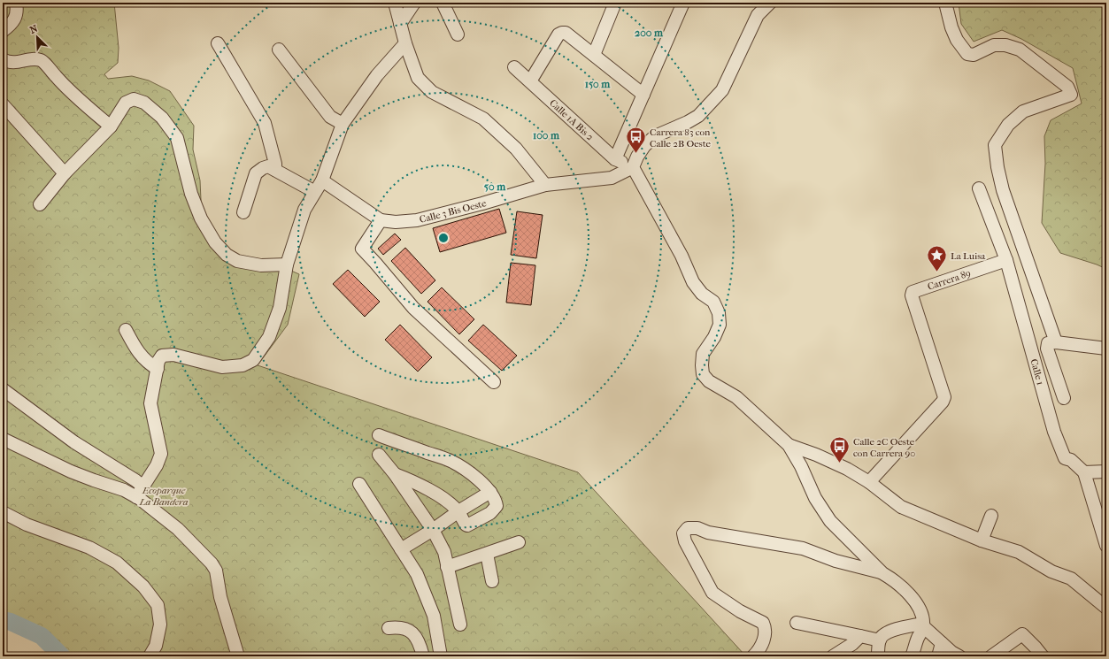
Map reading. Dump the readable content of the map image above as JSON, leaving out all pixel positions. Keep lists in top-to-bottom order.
{
  "streets": {
    "street": [
      "Calle 1A Bis 2",
      "Calle 3 Bis Oeste",
      "Carrera 89",
      "Calle 1"
    ]
  },
  "crossings": [
    ["Calle 1A Bis 2", "Calle 3 Bis Oeste"],
    ["Carrera 89", "Calle 1"]
  ],
  "parks": ["Ecoparque La Bandera"],
  "places": {
    "bus stop": ["Carrera 83 con Calle 2B Oeste", "Calle 2C Oeste con Carrera 90"],
    "place": ["La Luisa"]
  },
  "north": "top left",
  "rings": [
    "200 m",
    "150 m",
    "100 m",
    "50 m"
  ]
}
